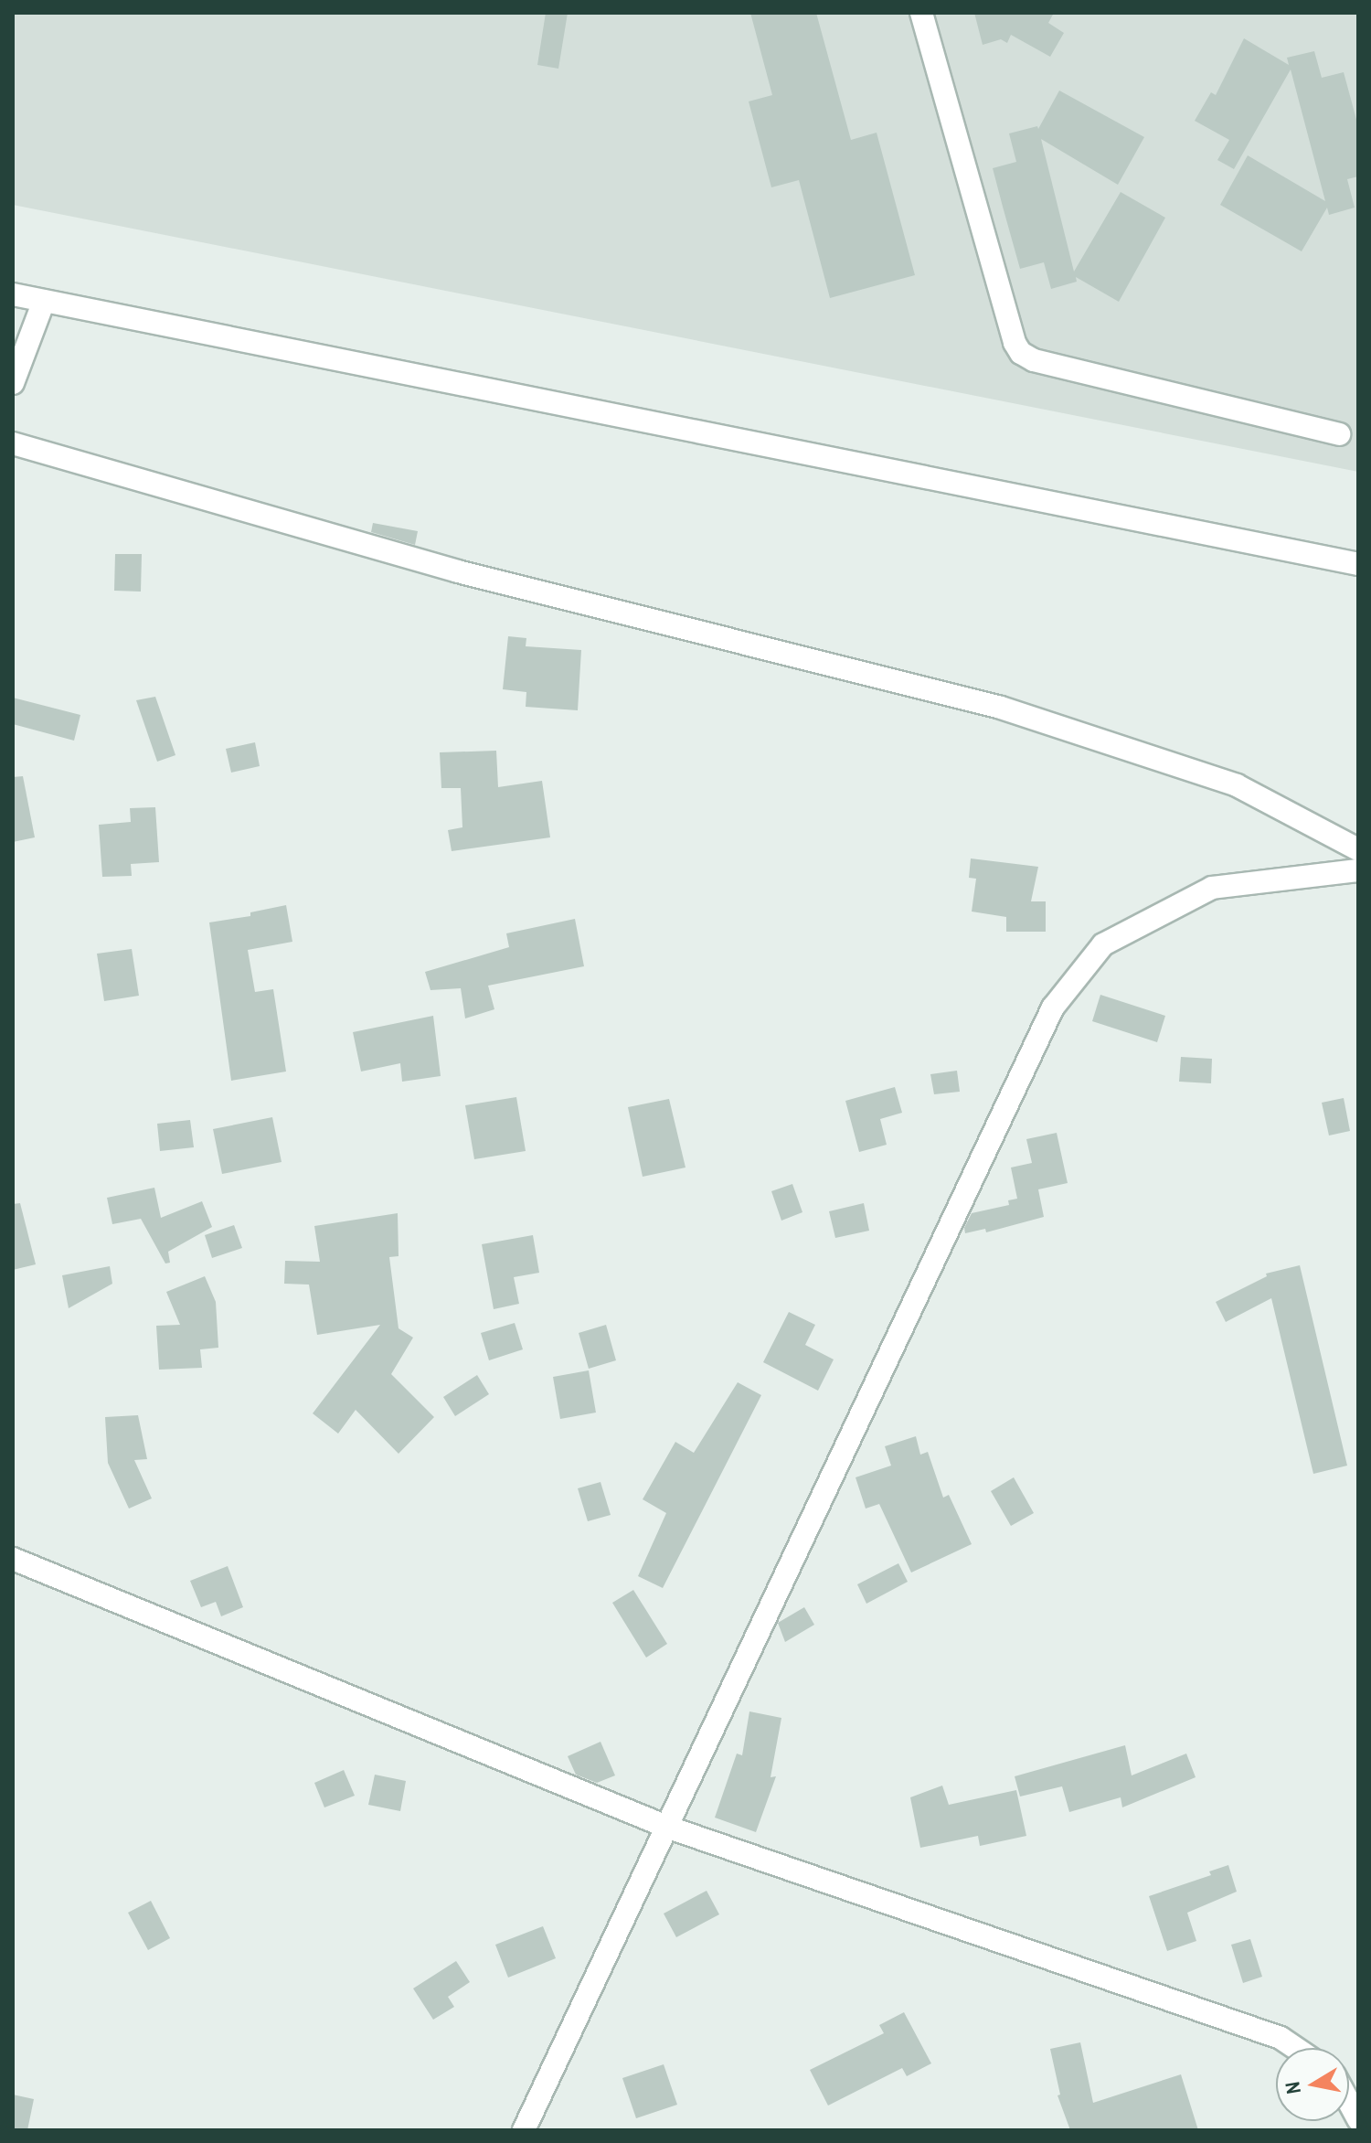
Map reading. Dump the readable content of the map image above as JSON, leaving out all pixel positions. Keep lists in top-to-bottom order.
{
  "north": "left"
}
